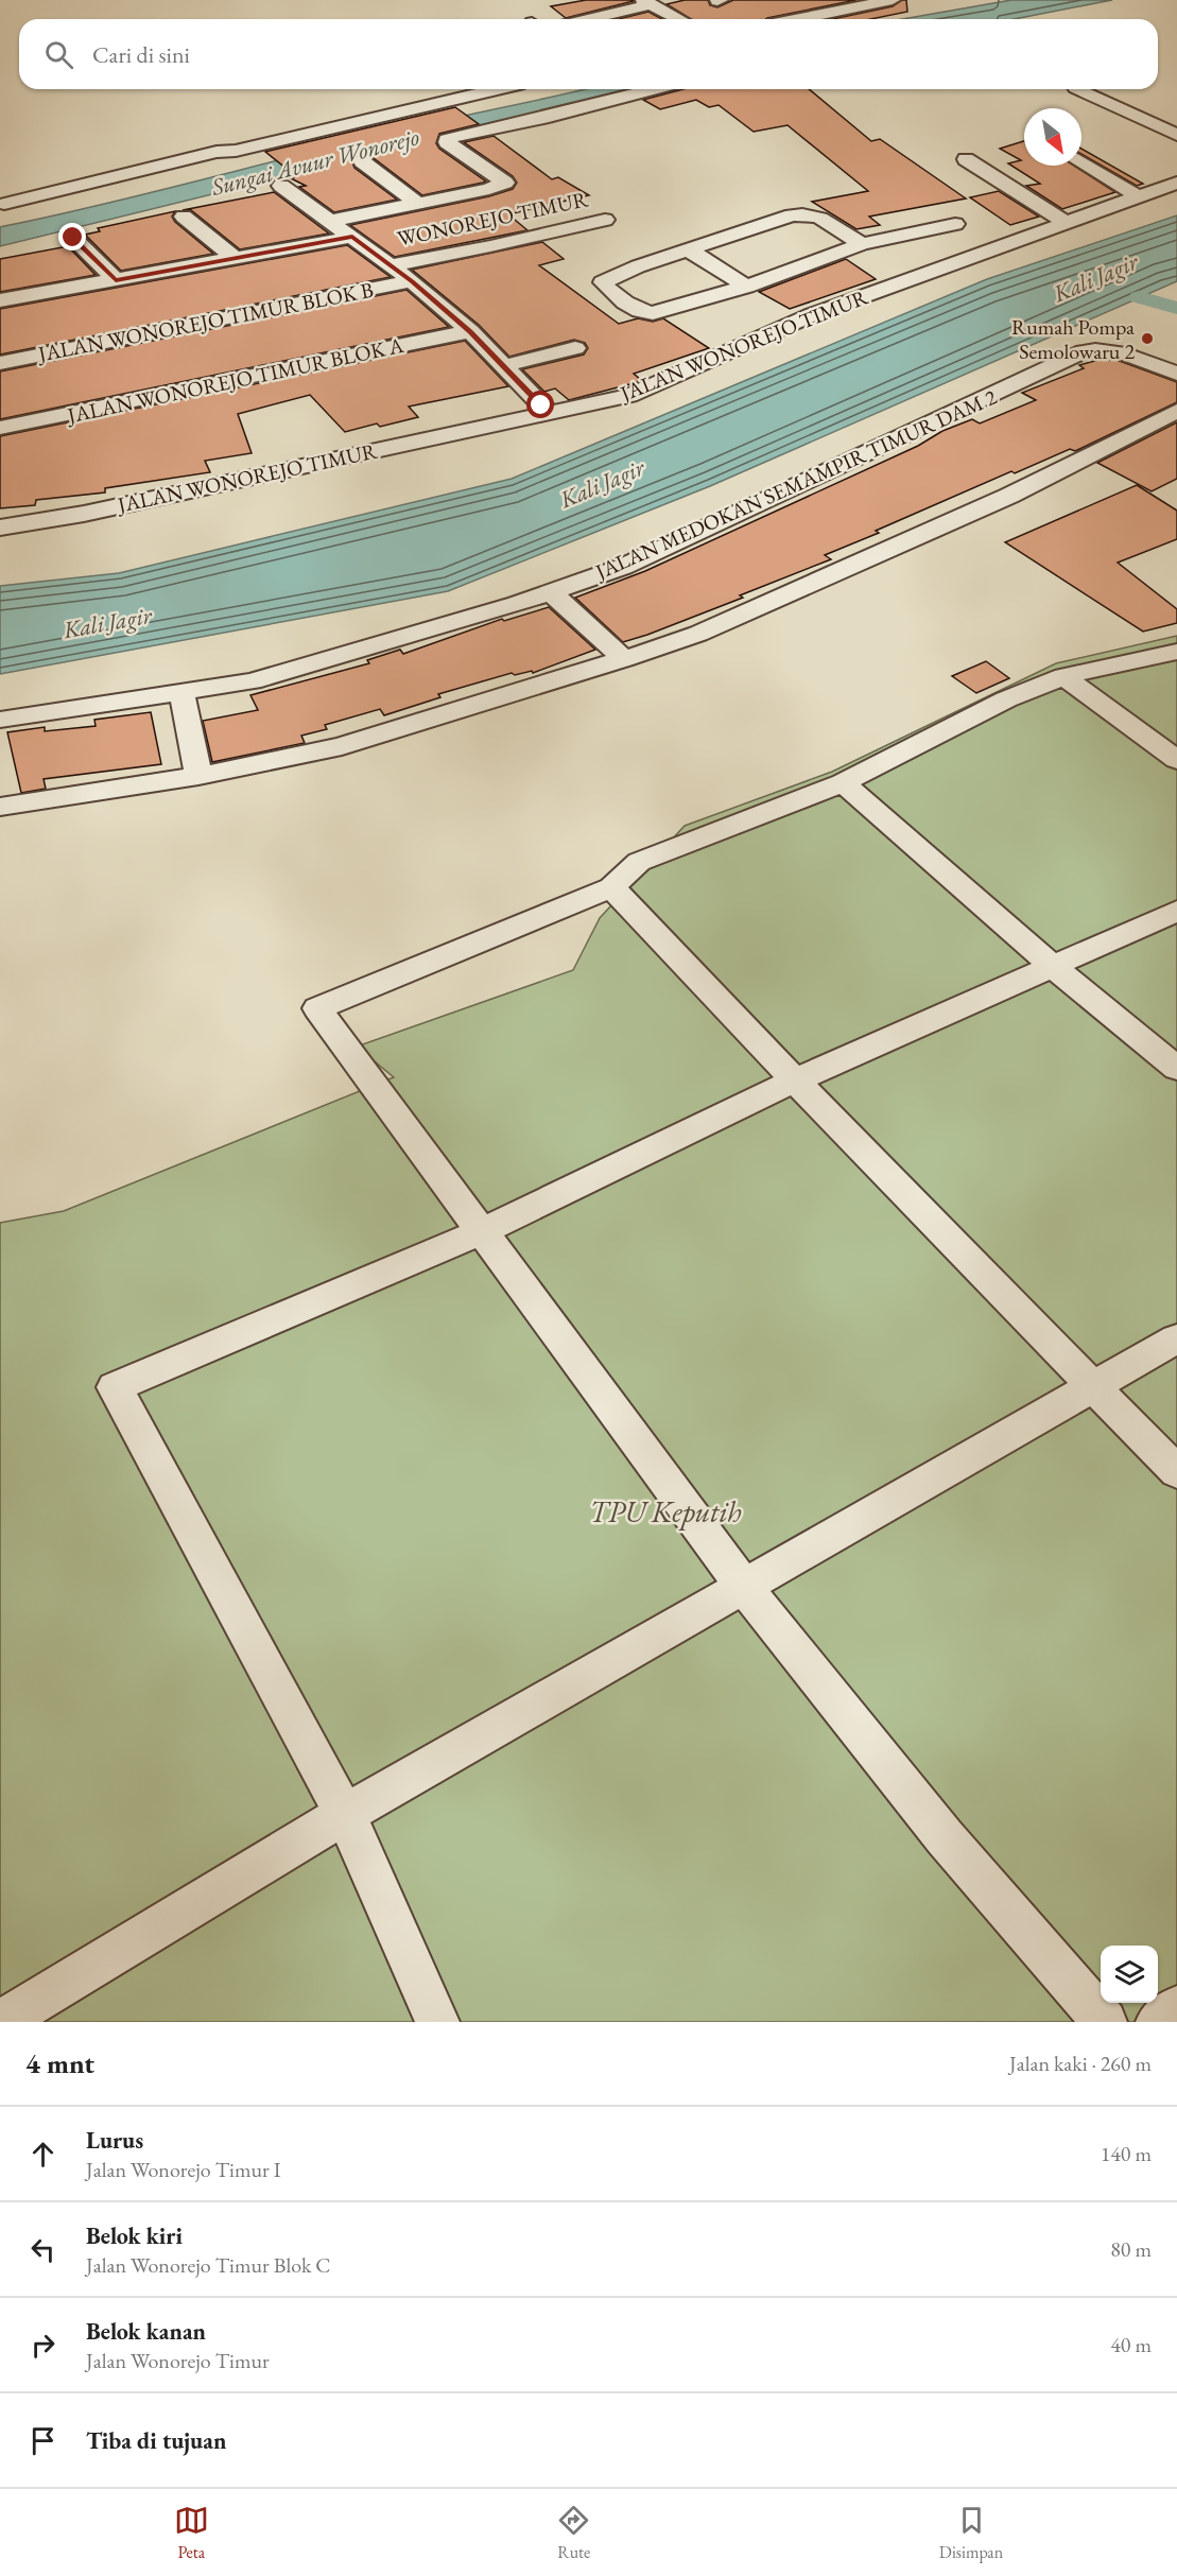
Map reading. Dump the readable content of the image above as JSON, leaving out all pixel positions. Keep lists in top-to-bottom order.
{
  "streets": {
    "street": [
      "WONOREJO TIMUR",
      "JALAN WONOREJO TIMUR BLOK B",
      "JALAN WONOREJO TIMUR",
      "JALAN WONOREJO TIMUR BLOK A",
      "JALAN MEDOKAN SEMAMPIR TIMUR DAM 2"
    ]
  },
  "water": ["Sungai Avuur Wonorejo", "Kali Jagir"],
  "parks": ["TPU Keputih"],
  "places": ["Rumah Pompa Semolowaru 2"],
  "north": "bottom right",
  "page": {
    "search": "Cari di sini",
    "heading": ["4 mnt", "Jalan kaki · 260 m"],
    "list": [
      ["Lurus", "Jalan Wonorejo Timur I", "140 m"],
      ["Belok kiri", "Jalan Wonorejo Timur Blok C", "80 m"],
      ["Belok kanan", "Jalan Wonorejo Timur", "40 m"],
      "Tiba di tujuan"
    ],
    "nav": ["Peta", "Rute", "Disimpan"]
  }
}
